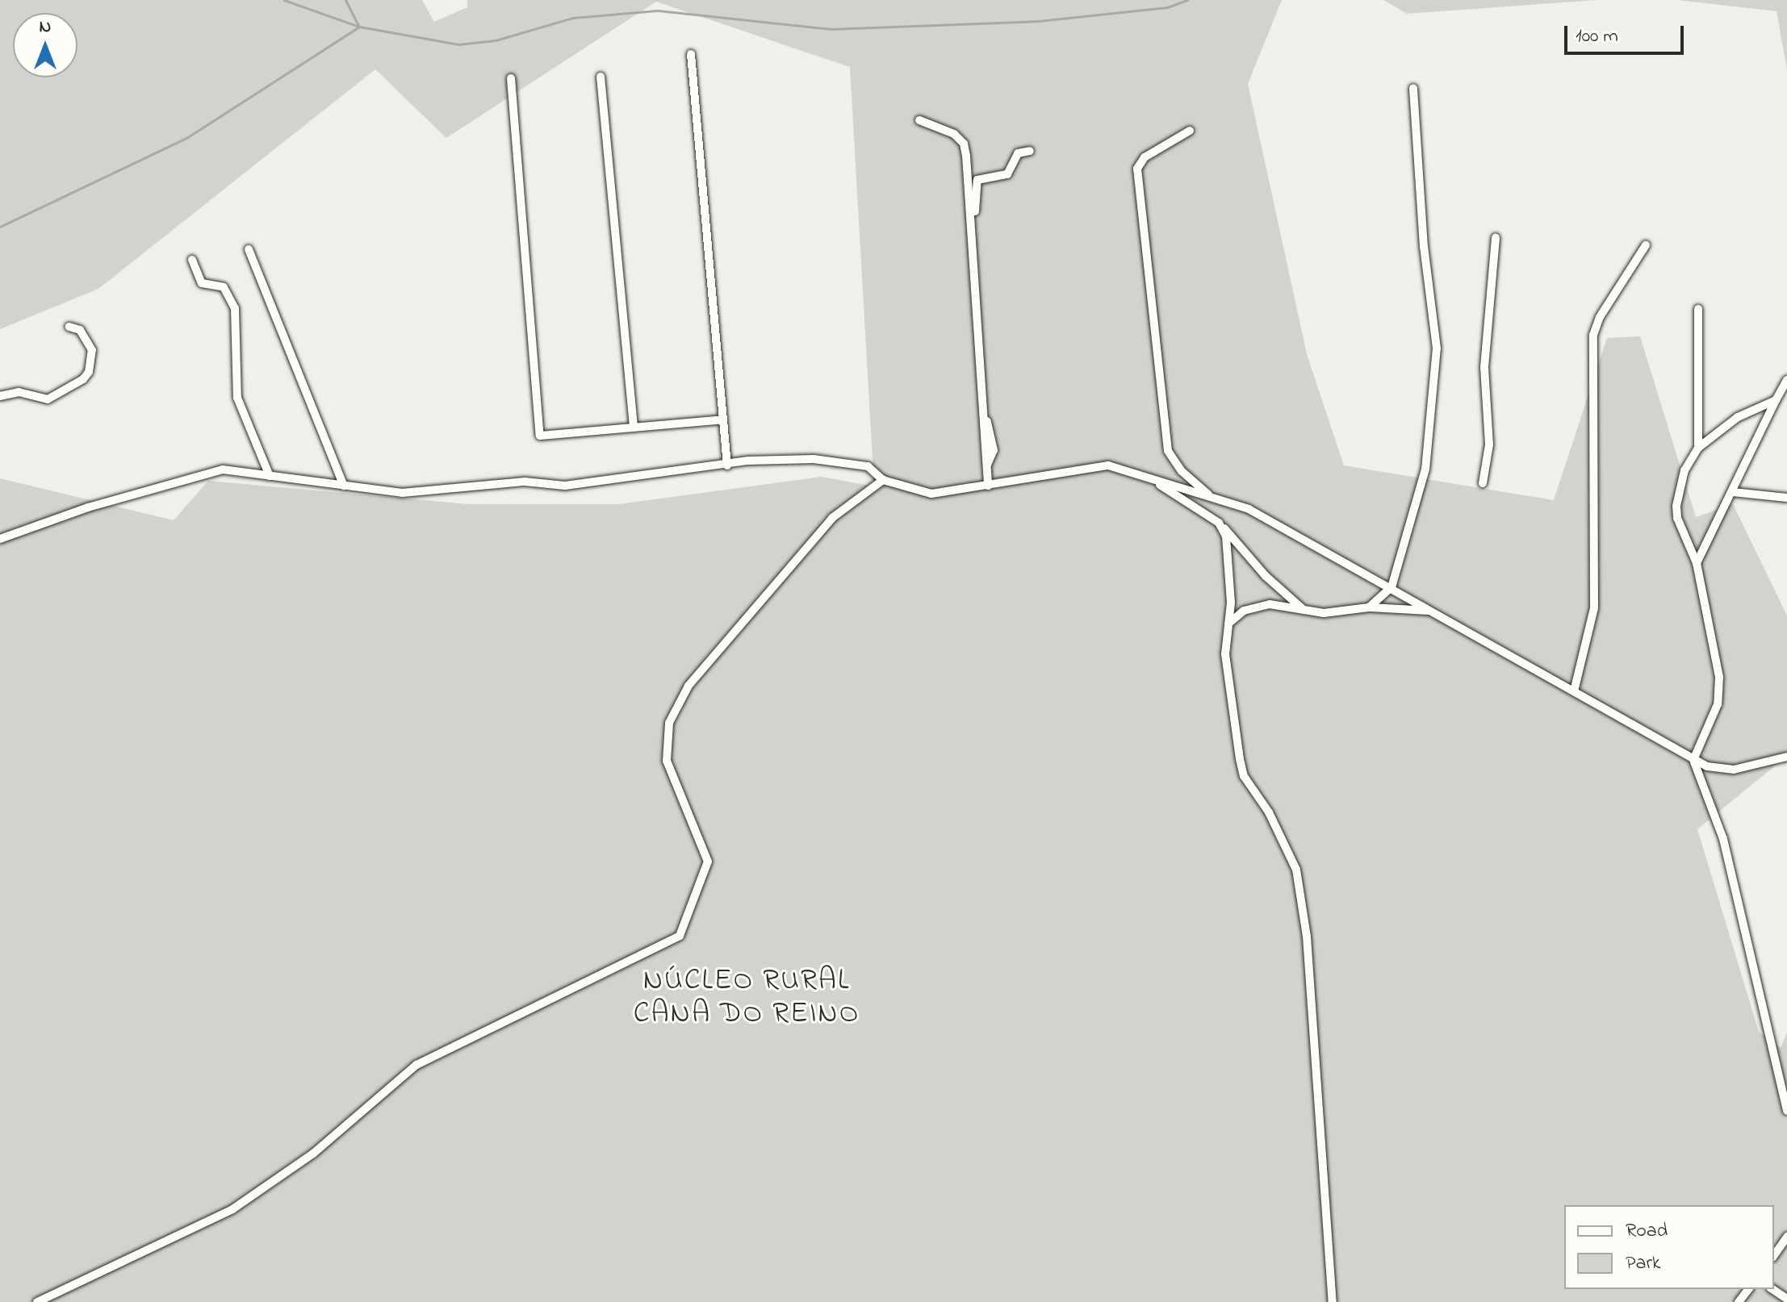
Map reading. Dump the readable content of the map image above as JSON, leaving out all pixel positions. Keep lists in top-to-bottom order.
{
  "districts": ["NÚCLEO RURAL CANA DO REINO"],
  "legend": ["Road", "Park"],
  "scale_bar": "100 m",
  "north": "top"
}
